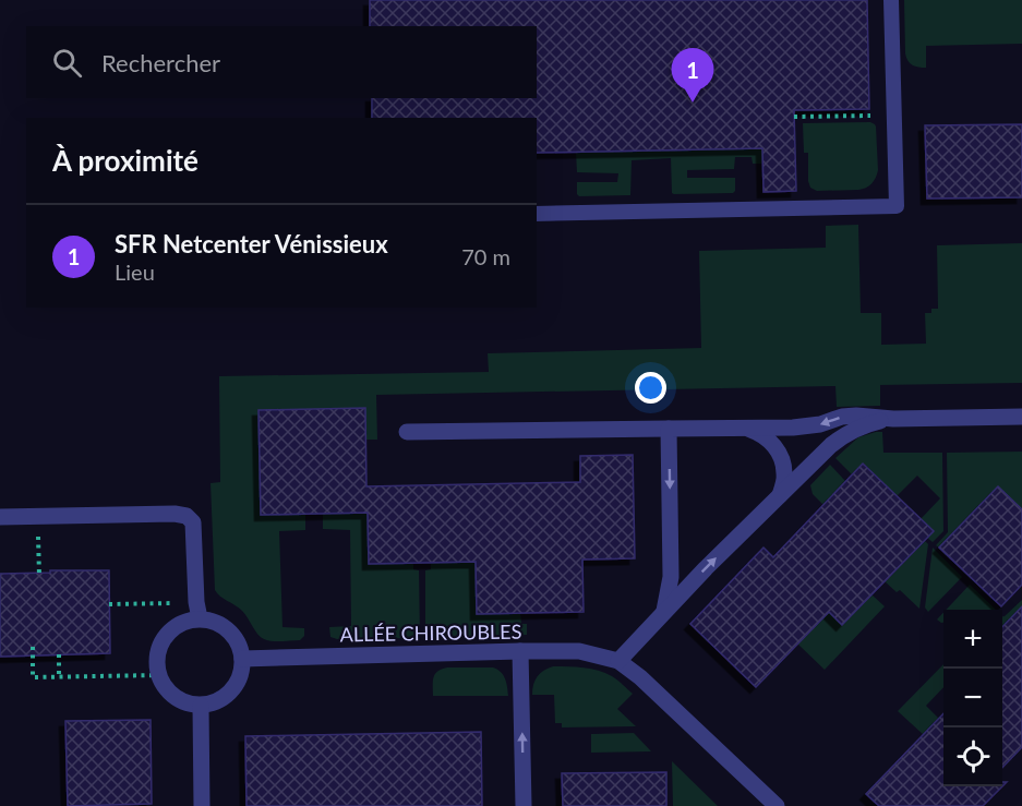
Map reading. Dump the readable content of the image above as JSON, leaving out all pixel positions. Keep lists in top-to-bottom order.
{
  "streets": {
    "street": ["ALLÉE CHIROUBLES"]
  },
  "page": {
    "search": "Rechercher",
    "pins": "1",
    "heading": "À proximité",
    "list": [
      {
        "mark": "1",
        "name": "SFR Netcenter Vénissieux",
        "note": "Lieu",
        "value": "70 m"
      }
    ],
    "map_buttons": ["+", "−"]
  }
}
